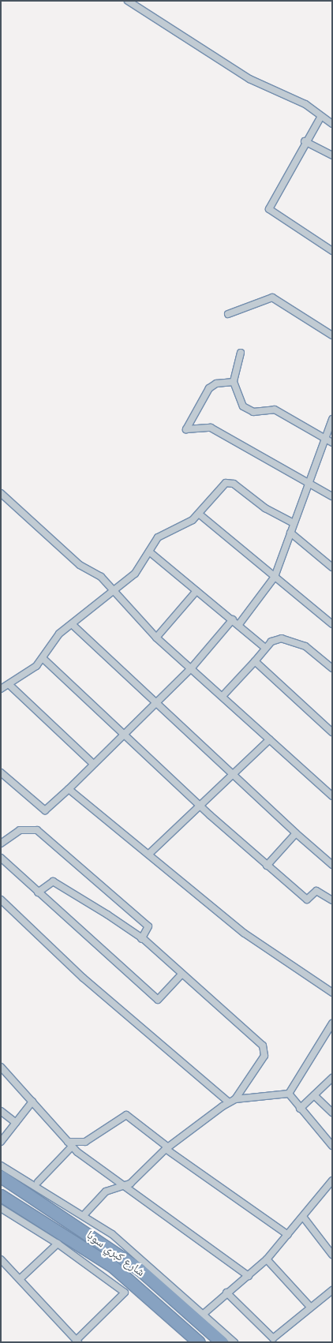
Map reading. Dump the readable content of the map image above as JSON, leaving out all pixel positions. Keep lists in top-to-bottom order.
{
  "streets": {
    "highway": ["شارع كبري سوبا"]
  }
}
